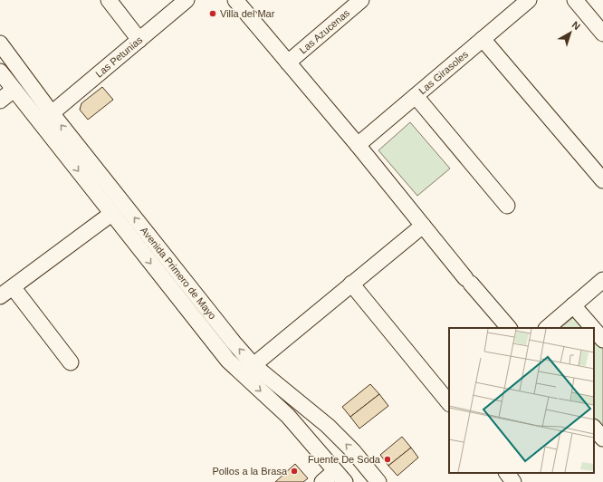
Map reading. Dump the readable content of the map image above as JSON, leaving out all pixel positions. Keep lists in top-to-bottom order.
{
  "streets": {
    "street": [
      "Las Azucenas",
      "Las Petunias",
      "Las Girasoles",
      "Avenida Primero de Mayo"
    ]
  },
  "crossings": [
    ["Las Petunias", "Avenida Primero de Mayo"]
  ],
  "places": ["Villa del Mar", "Fuente De Soda", "Pollos a la Brasa"],
  "north": "top right"
}
